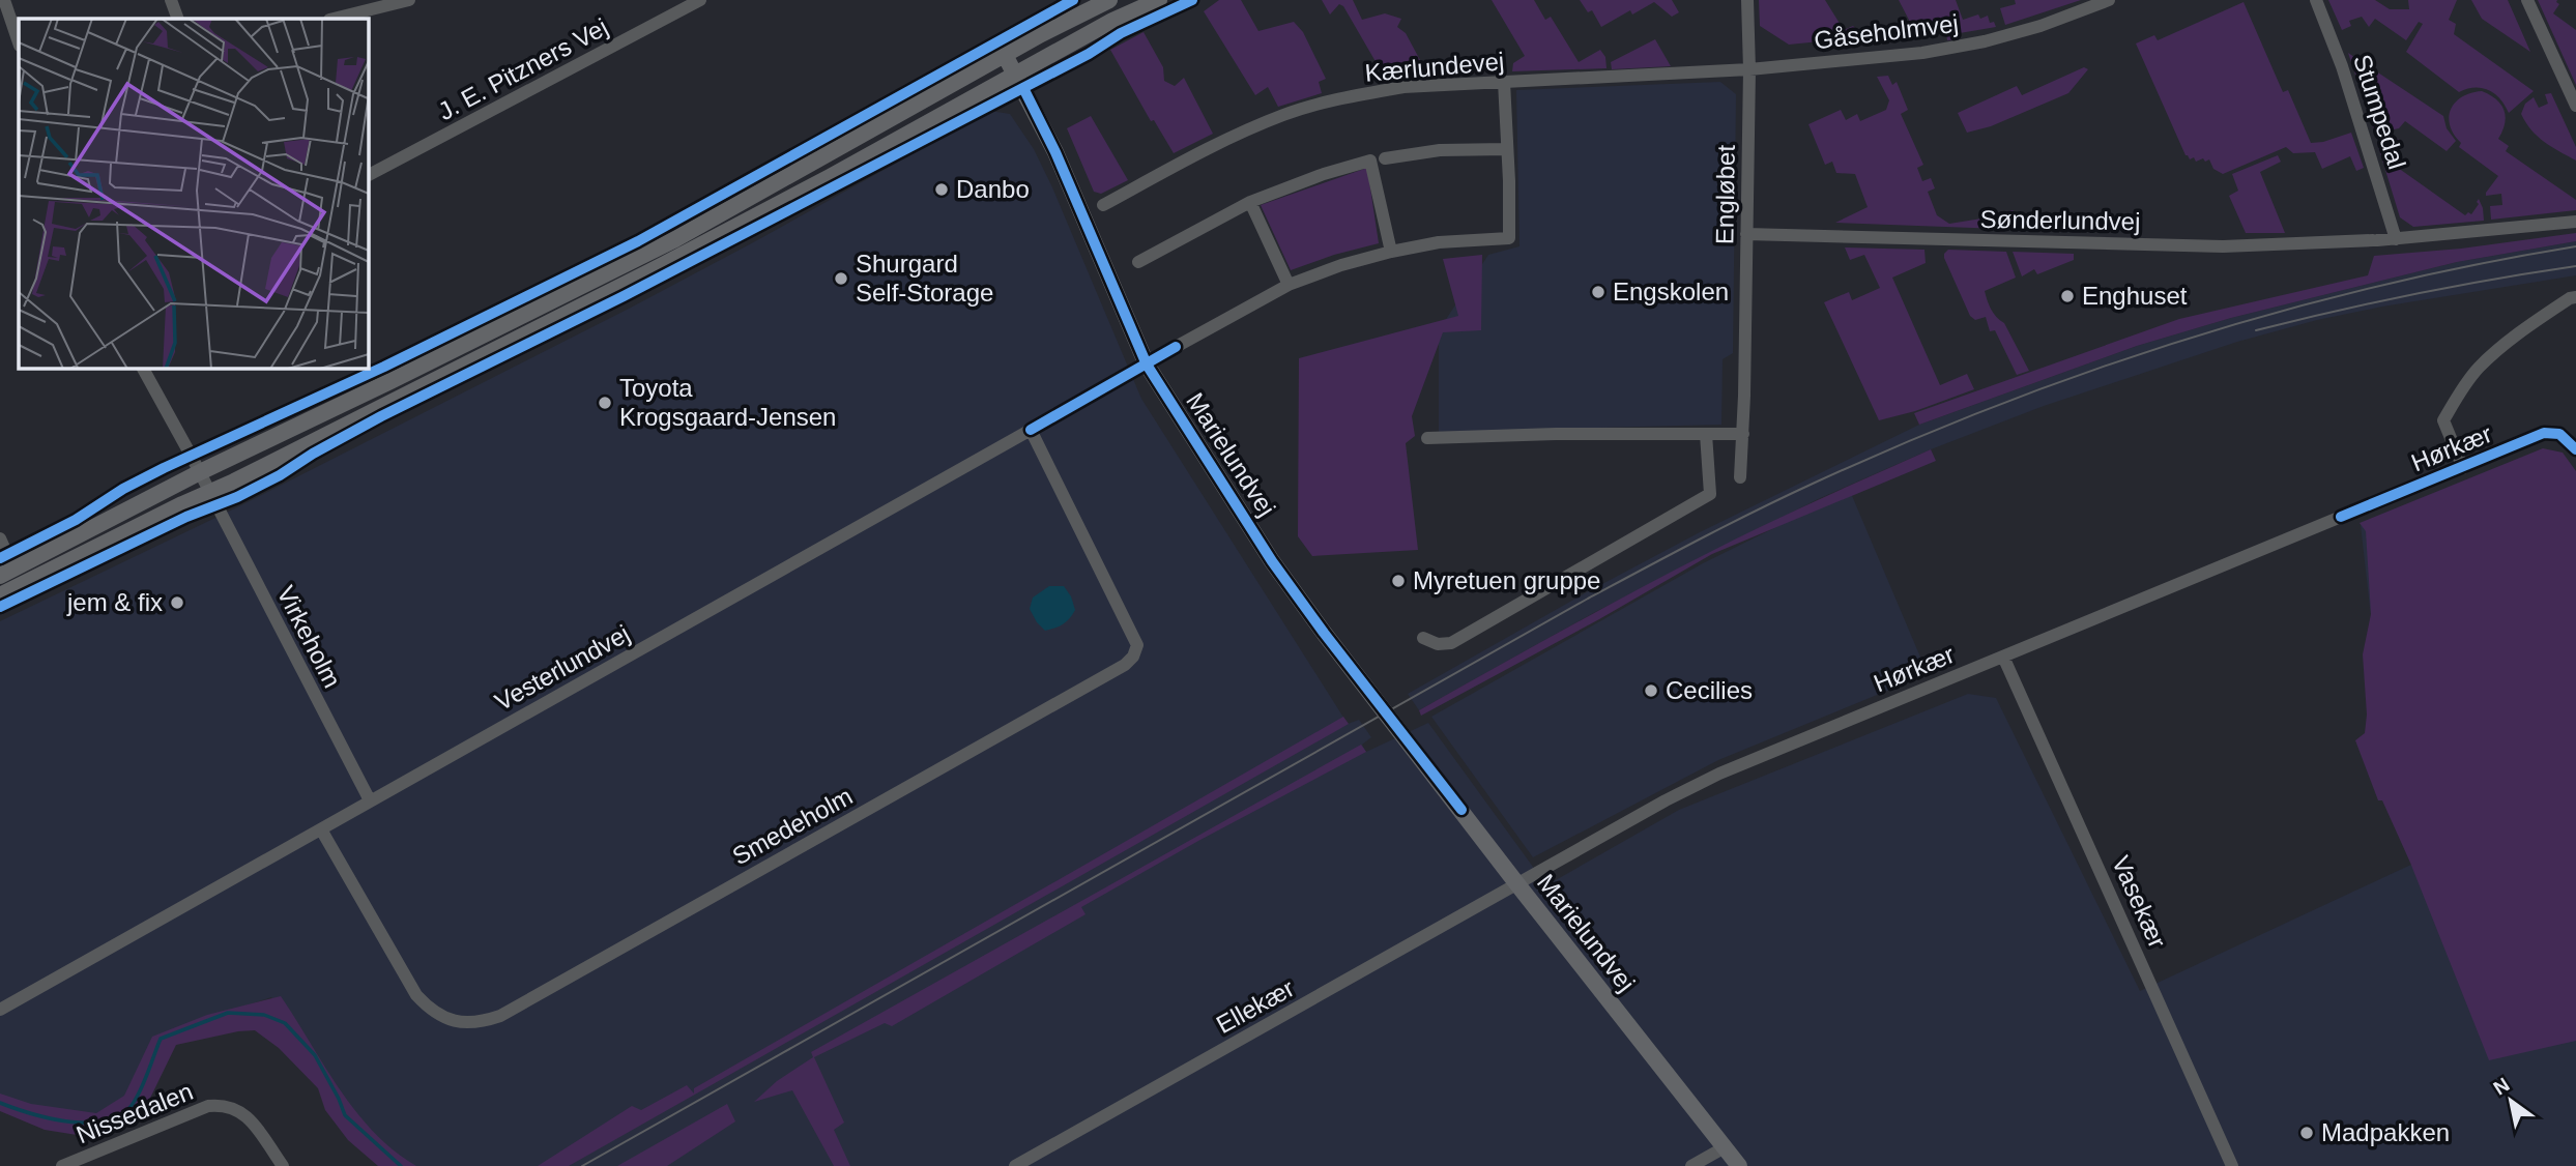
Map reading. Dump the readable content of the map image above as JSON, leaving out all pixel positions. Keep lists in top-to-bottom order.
{
  "streets": {
    "main road": ["Marielundvej"],
    "street": [
      "Gåseholmvej",
      "Kærlundevej",
      "J. E. Pitzners Vej",
      "Stumpedal",
      "Engløbet",
      "Sønderlundvej",
      "Hørkær",
      "Virkeholm",
      "Vesterlundvej",
      "Smedeholm",
      "Vasekær",
      "Ellekær",
      "Nissedalen"
    ]
  },
  "crossings": [
    ["Gåseholmvej", "Kærlundevej"],
    ["Gåseholmvej", "Engløbet"],
    ["Kærlundevej", "Engløbet"],
    ["Stumpedal", "Sønderlundvej"],
    ["Engløbet", "Sønderlundvej"],
    ["Hørkær", "Marielundvej"],
    ["Hørkær", "Vasekær"],
    ["Hørkær", "Ellekær"],
    ["Marielundvej", "Vesterlundvej"],
    ["Marielundvej", "Ellekær"],
    ["Virkeholm", "Vesterlundvej"],
    ["Vesterlundvej", "Smedeholm"]
  ],
  "places": [
    "Danbo",
    "Shurgard Self-Storage",
    "Engskolen",
    "Enghuset",
    "Toyota Krogsgaard-Jensen",
    "Myretuen gruppe",
    "jem & fix",
    "Cecilies",
    "Madpakken"
  ],
  "north": "top left"
}
